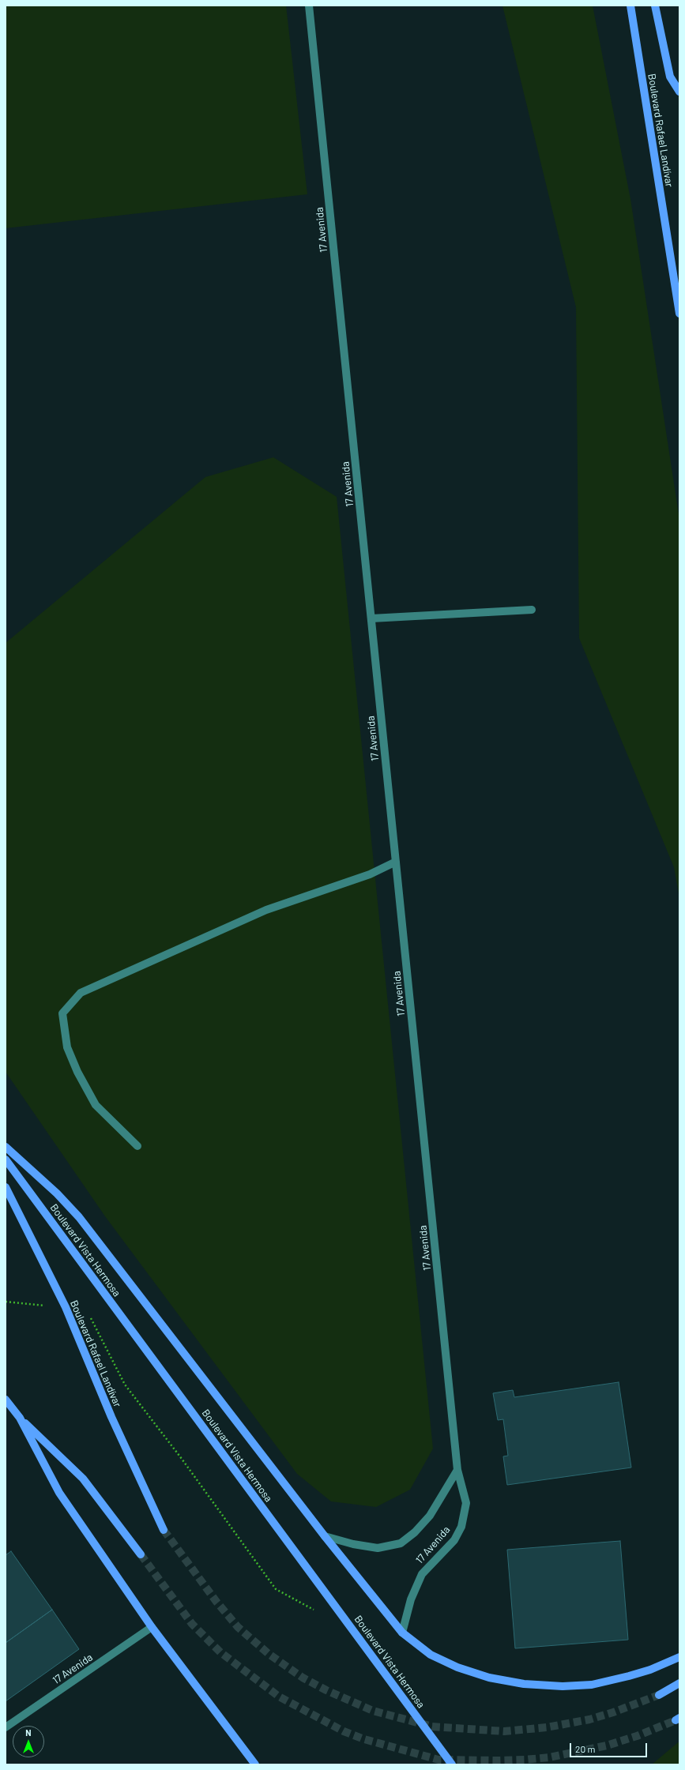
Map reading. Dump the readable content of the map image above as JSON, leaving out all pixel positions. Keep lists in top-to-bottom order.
{
  "streets": {
    "main road": ["Boulevard Rafael Landívar", "Boulevard Vista Hermosa"],
    "street": ["17 Avenida"]
  },
  "scale_bar": "20 m",
  "north": "top"
}
